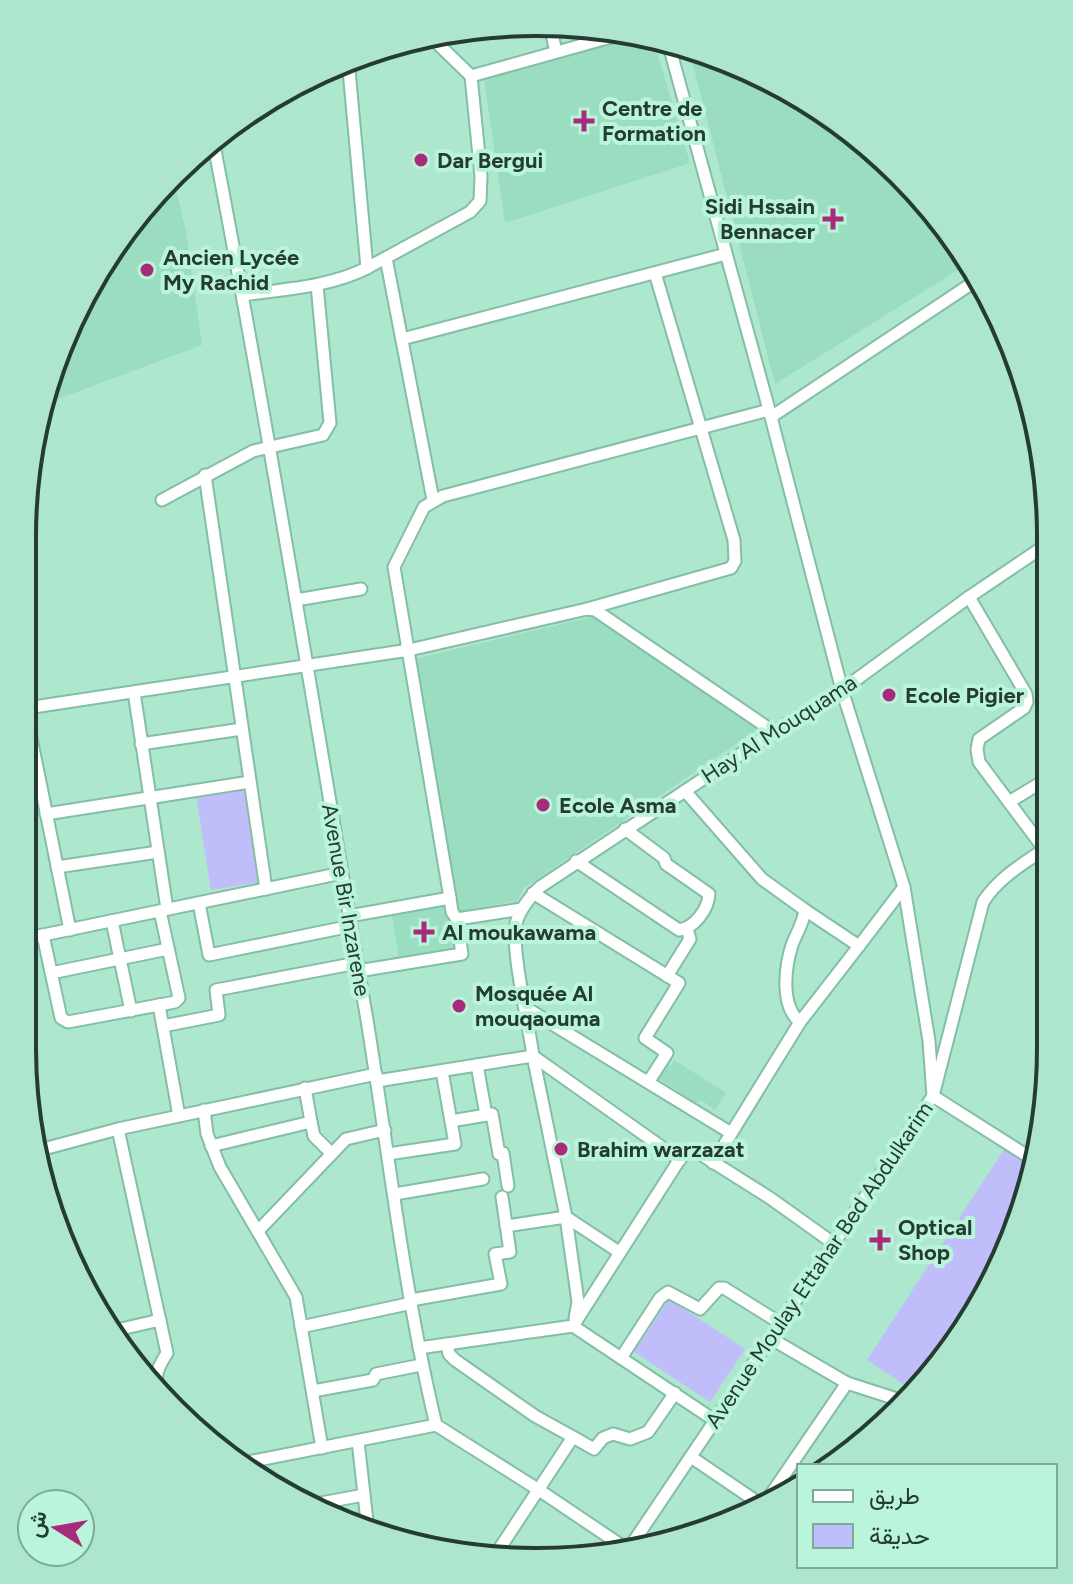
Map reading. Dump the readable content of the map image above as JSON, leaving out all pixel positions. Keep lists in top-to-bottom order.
{
  "streets": {
    "street": ["Hay Al Mouquama", "Avenue Bir Inzarene", "Avenue Moulay Ettahar Bed Abdulkarim"]
  },
  "places": {
    "health": [
      "Centre de Formation",
      "Sidi Hssain Bennacer",
      "Al moukawama",
      "Optical Shop"
    ],
    "other": [
      "Dar Bergui",
      "Ancien Lycée My Rachid",
      "Ecole Pigier",
      "Ecole Asma",
      "Mosquée Al mouqaouma",
      "Brahim warzazat"
    ]
  },
  "legend": ["طريق", "حديقة"],
  "north": "left"
}
